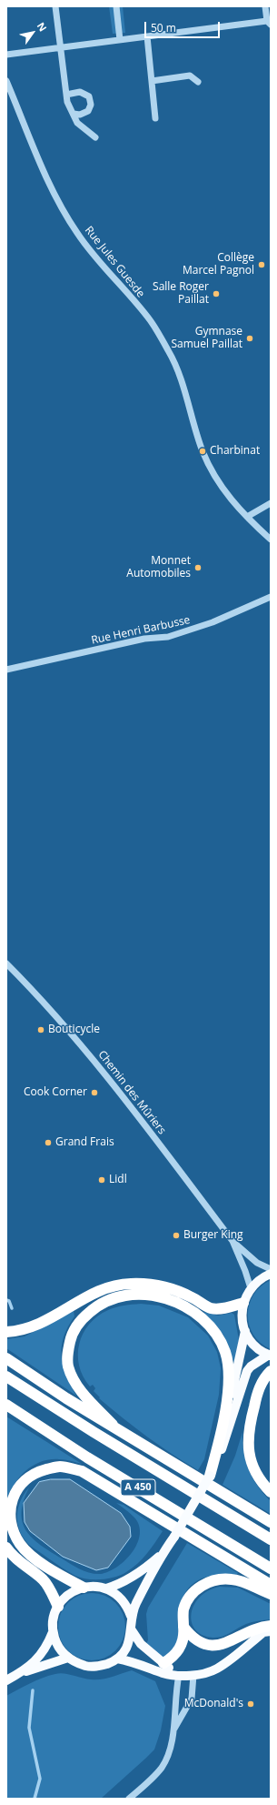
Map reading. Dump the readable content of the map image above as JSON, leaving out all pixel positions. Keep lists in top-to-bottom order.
{
  "streets": {
    "highway": ["A 450"],
    "street": ["Rue Jules Guesde", "Rue Henri Barbusse", "Chemin des Mûriers"]
  },
  "places": [
    "Collège Marcel Pagnol",
    "Salle Roger Paillat",
    "Gymnase Samuel Paillat",
    "Charbinat",
    "Monnet Automobiles",
    "Bouticycle",
    "Cook Corner",
    "Grand Frais",
    "Lidl",
    "Burger King",
    "McDonald's"
  ],
  "scale_bar": "50 m",
  "north": "top right"
}
